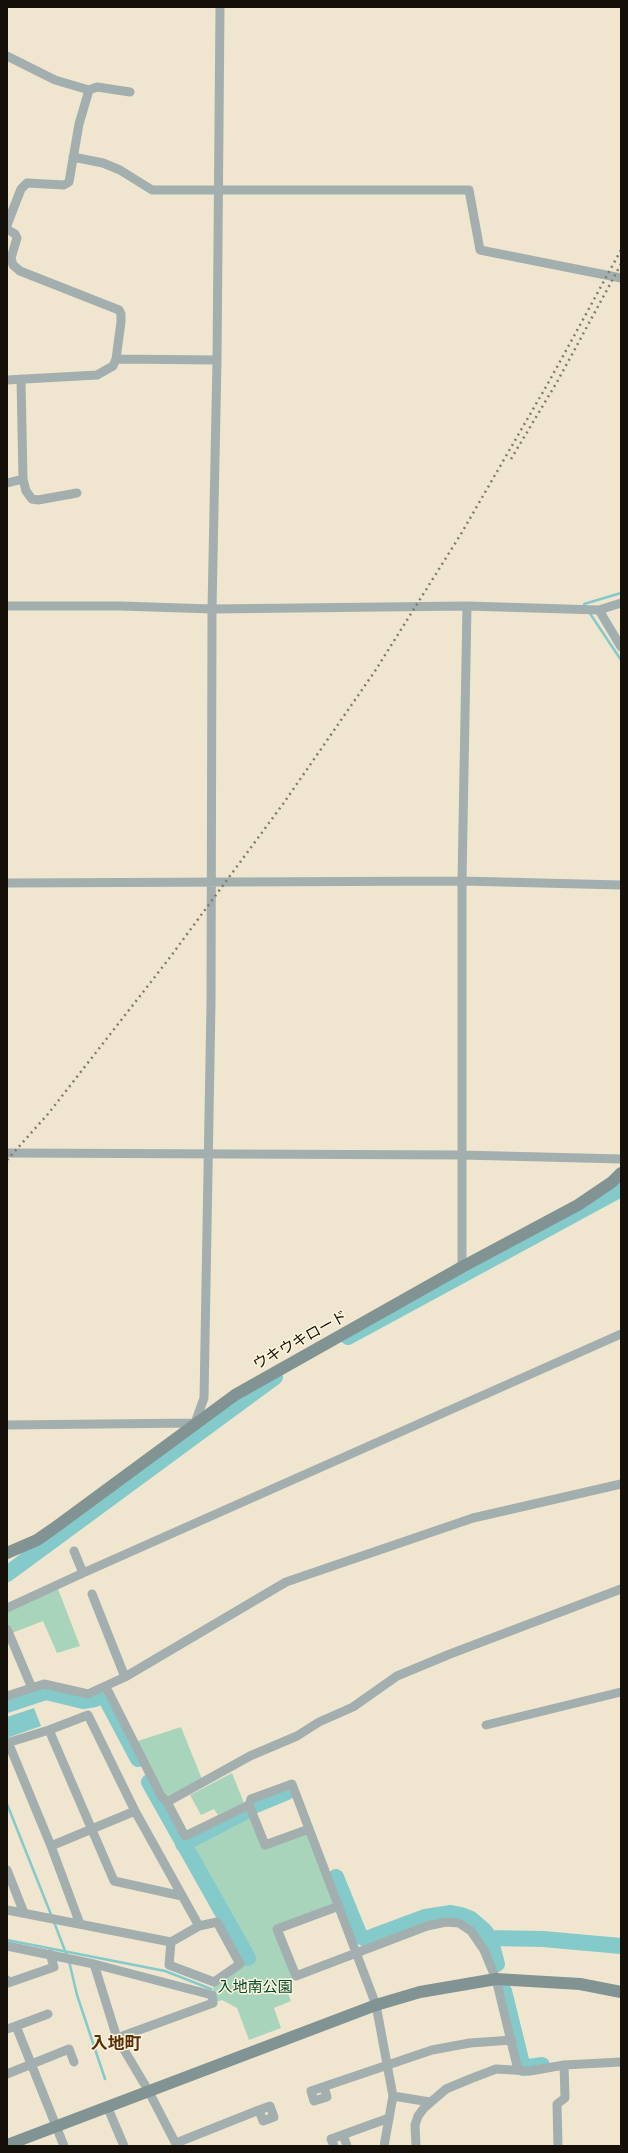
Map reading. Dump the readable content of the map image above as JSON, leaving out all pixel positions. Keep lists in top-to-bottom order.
{
  "streets": {
    "street": ["ウキウキロード"]
  },
  "districts": ["入地町"],
  "parks": ["入地南公園"]
}
